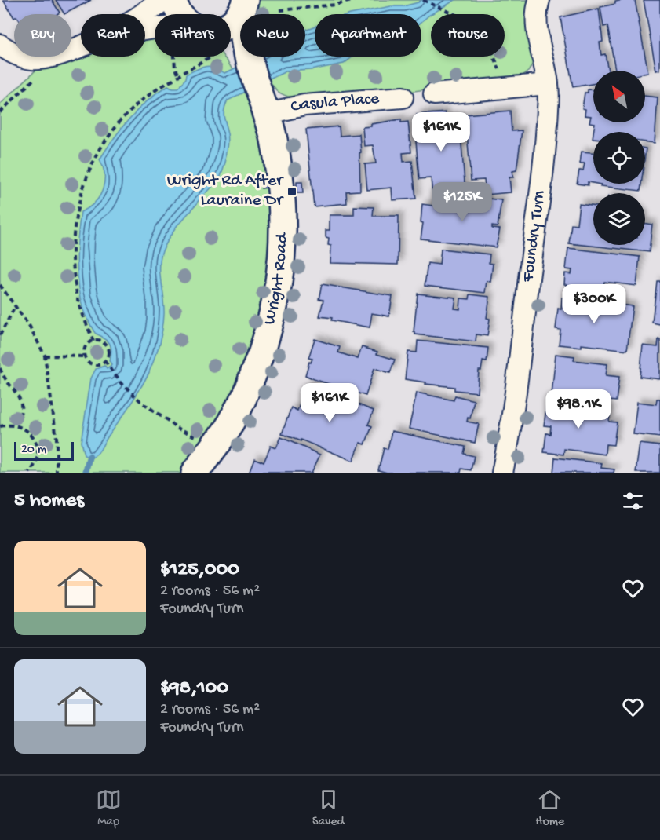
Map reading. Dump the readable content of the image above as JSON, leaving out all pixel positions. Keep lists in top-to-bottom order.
{
  "streets": {
    "street": ["Casula Place", "Foundry Turn", "Wright Road"]
  },
  "crossings": [
    ["Casula Place", "Wright Road"]
  ],
  "places": {
    "transit": ["Wright Rd After Lauraine Dr"]
  },
  "scale_bar": "20 m",
  "north": "top left",
  "page": {
    "chip": [
      "Buy",
      "Rent",
      "Filters",
      "New",
      "Apartment",
      "House"
    ],
    "price": [
      "$161K",
      "$125K",
      "$300K",
      "$161K",
      "$98.1K"
    ],
    "scale": "20 m",
    "heading": "5 homes",
    "list": [
      {
        "name": "$125,000",
        "note": "2 rooms · 56 m² · Foundry Turn"
      },
      {
        "name": "$98,100",
        "note": "2 rooms · 56 m² · Foundry Turn"
      }
    ],
    "tabs": ["Map", "Saved", "Home"]
  }
}
